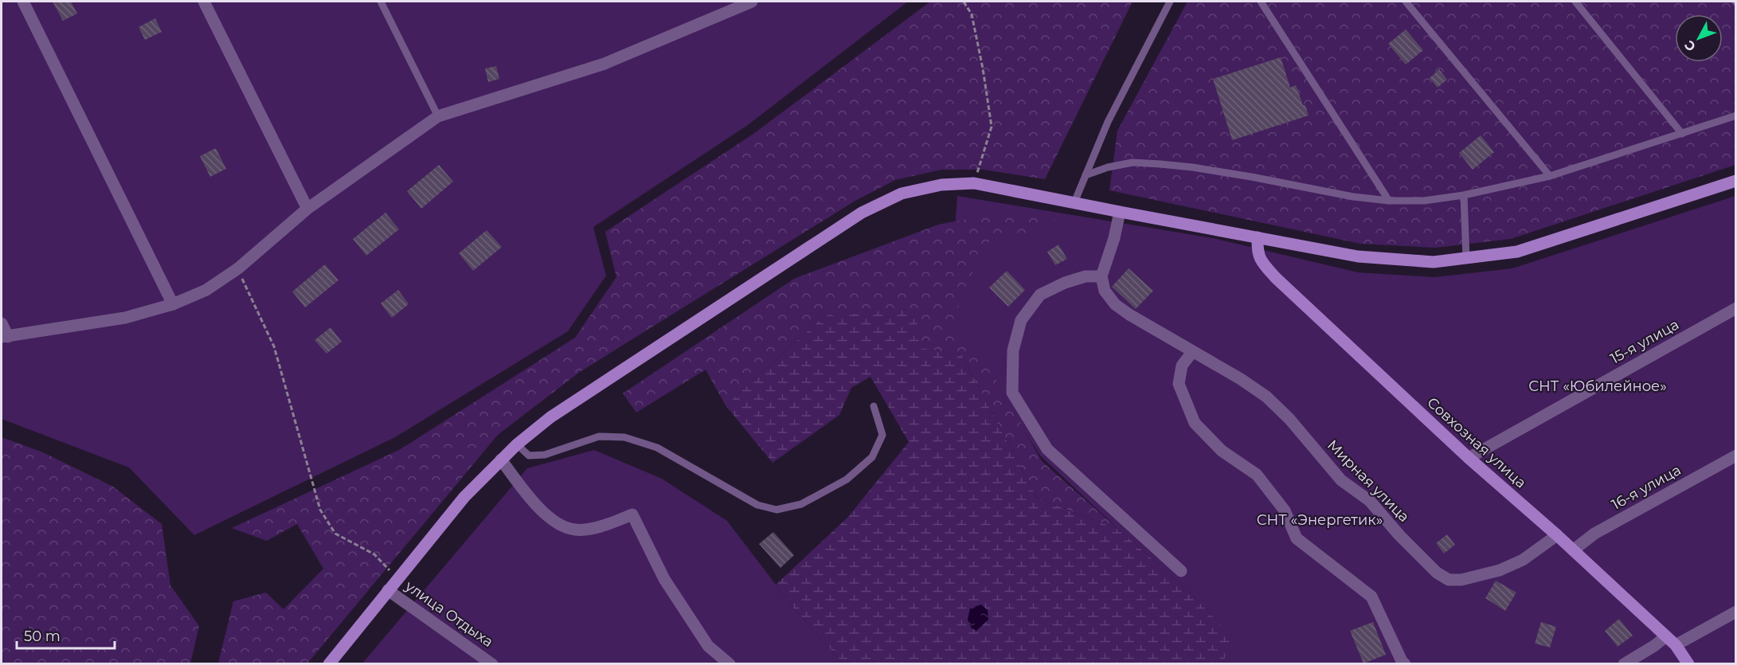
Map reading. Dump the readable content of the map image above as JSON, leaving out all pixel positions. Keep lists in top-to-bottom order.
{
  "streets": {
    "main road": ["Совхозная улица"],
    "street": [
      "15-я улица",
      "Мирная улица",
      "16-я улица",
      "улица Отдыха"
    ]
  },
  "crossings": [
    ["15-я улица", "Совхозная улица"],
    ["Совхозная улица", "Мирная улица"],
    ["Совхозная улица", "16-я улица"]
  ],
  "parks": ["СНТ «Юбилейное»", "СНТ «Энергетик»"],
  "scale_bar": "50 m",
  "north": "bottom left"
}
